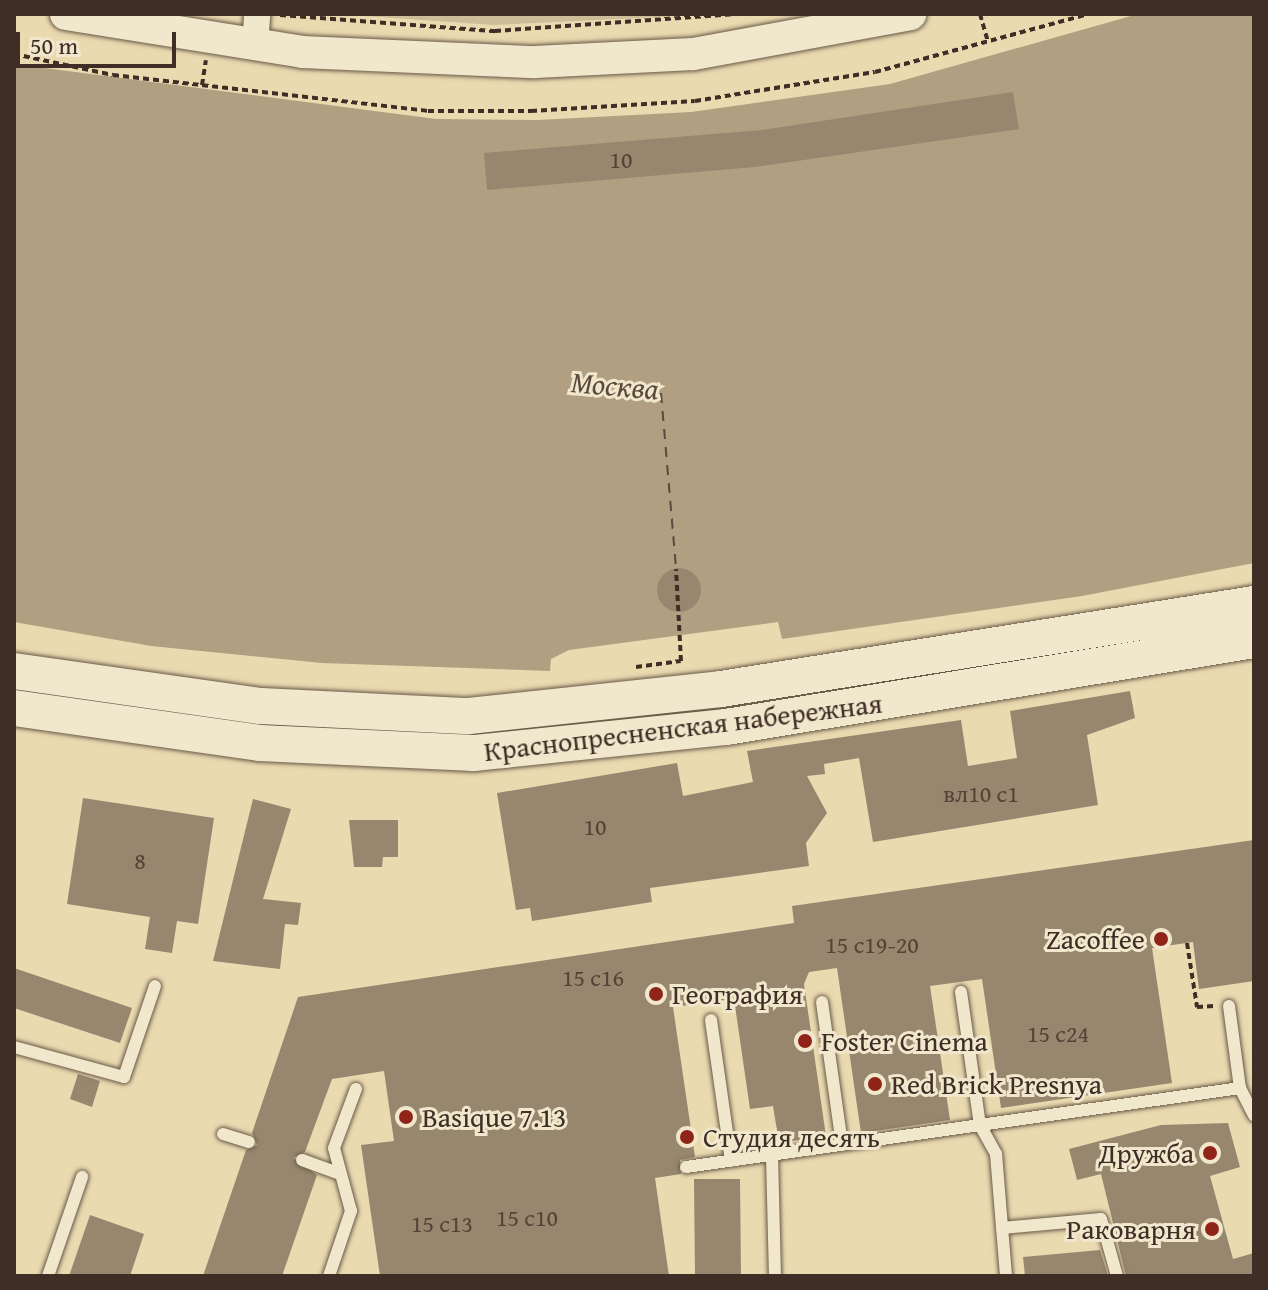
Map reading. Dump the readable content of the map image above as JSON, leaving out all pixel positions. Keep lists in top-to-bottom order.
{
  "streets": {
    "main road": ["Краснопресненская набережная"]
  },
  "water": ["Москва"],
  "places": [
    "Zacoffee",
    "География",
    "Foster Cinema",
    "Red Brick Presnya",
    "Basique 7.13",
    "Студия десять",
    "Дружба",
    "Раковарня"
  ],
  "house_numbers": [
    "10",
    "вл10 с1",
    "10",
    "8",
    "15 с19-20",
    "15 с16",
    "15 с24",
    "15 с10",
    "15 с13"
  ],
  "scale_bar": "50 m"
}
